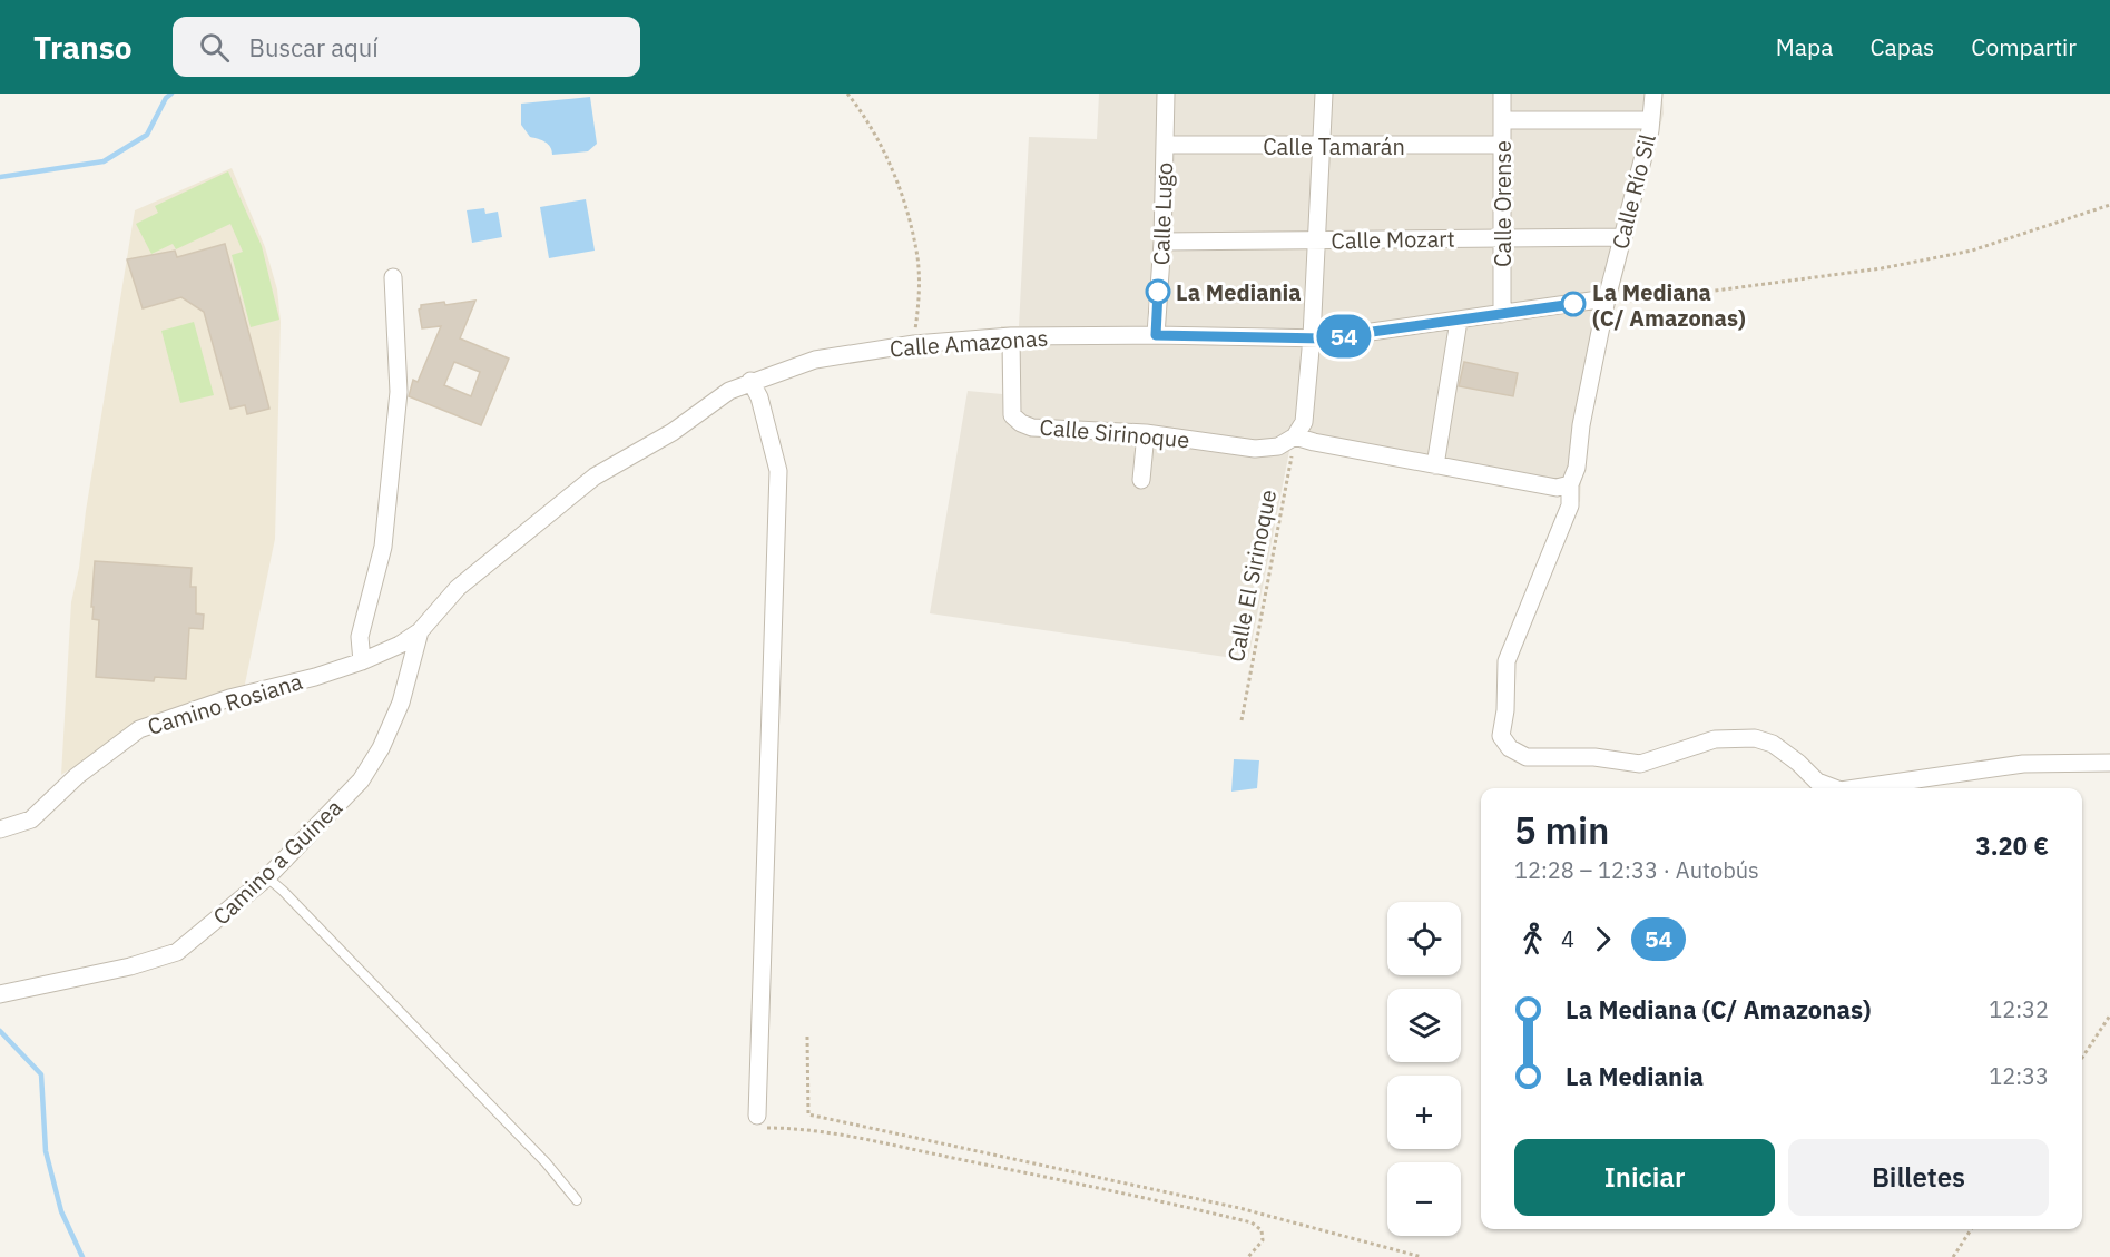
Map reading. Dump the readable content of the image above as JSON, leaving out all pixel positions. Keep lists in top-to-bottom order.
{
  "streets": {
    "street": [
      "Calle Tamarán",
      "Calle Río Sil",
      "Calle Orense",
      "Calle Lugo",
      "Calle Mozart",
      "Calle Amazonas",
      "Calle Sirinoque",
      "Camino Rosiana",
      "Camino a Guinea"
    ],
    "path": ["Calle El Sirinoque"]
  },
  "crossings": [
    ["Calle Tamarán", "Calle Orense"],
    ["Calle Tamarán", "Calle Lugo"],
    ["Calle Río Sil", "Calle Mozart"],
    ["Calle Río Sil", "Calle Amazonas"],
    ["Calle Orense", "Calle Mozart"],
    ["Calle Orense", "Calle Amazonas"],
    ["Calle Lugo", "Calle Mozart"],
    ["Calle Lugo", "Calle Amazonas"],
    ["Calle Amazonas", "Calle Sirinoque"],
    ["Calle Amazonas", "Camino Rosiana"],
    ["Calle Amazonas", "Camino a Guinea"],
    ["Calle Sirinoque", "Calle El Sirinoque"],
    ["Camino Rosiana", "Camino a Guinea"]
  ],
  "places": ["La Mediania", "La Mediana (C/ Amazonas)"],
  "lines": ["bus line 54"],
  "page": {
    "header": "Transo",
    "search": "Buscar aquí",
    "nav": ["Mapa", "Capas", "Compartir"],
    "on_map": "54",
    "heading": ["5 min", "12:28 – 12:33 · Autobús", "3.20 €"],
    "map_buttons": ["+", "−"],
    "legs": ["4", "54"],
    "list": [
      {
        "name": "La Mediana (C/ Amazonas)",
        "value": "12:32"
      },
      {
        "name": "La Mediania",
        "value": "12:33"
      }
    ],
    "buttons": ["Iniciar", "Billetes"]
  }
}
